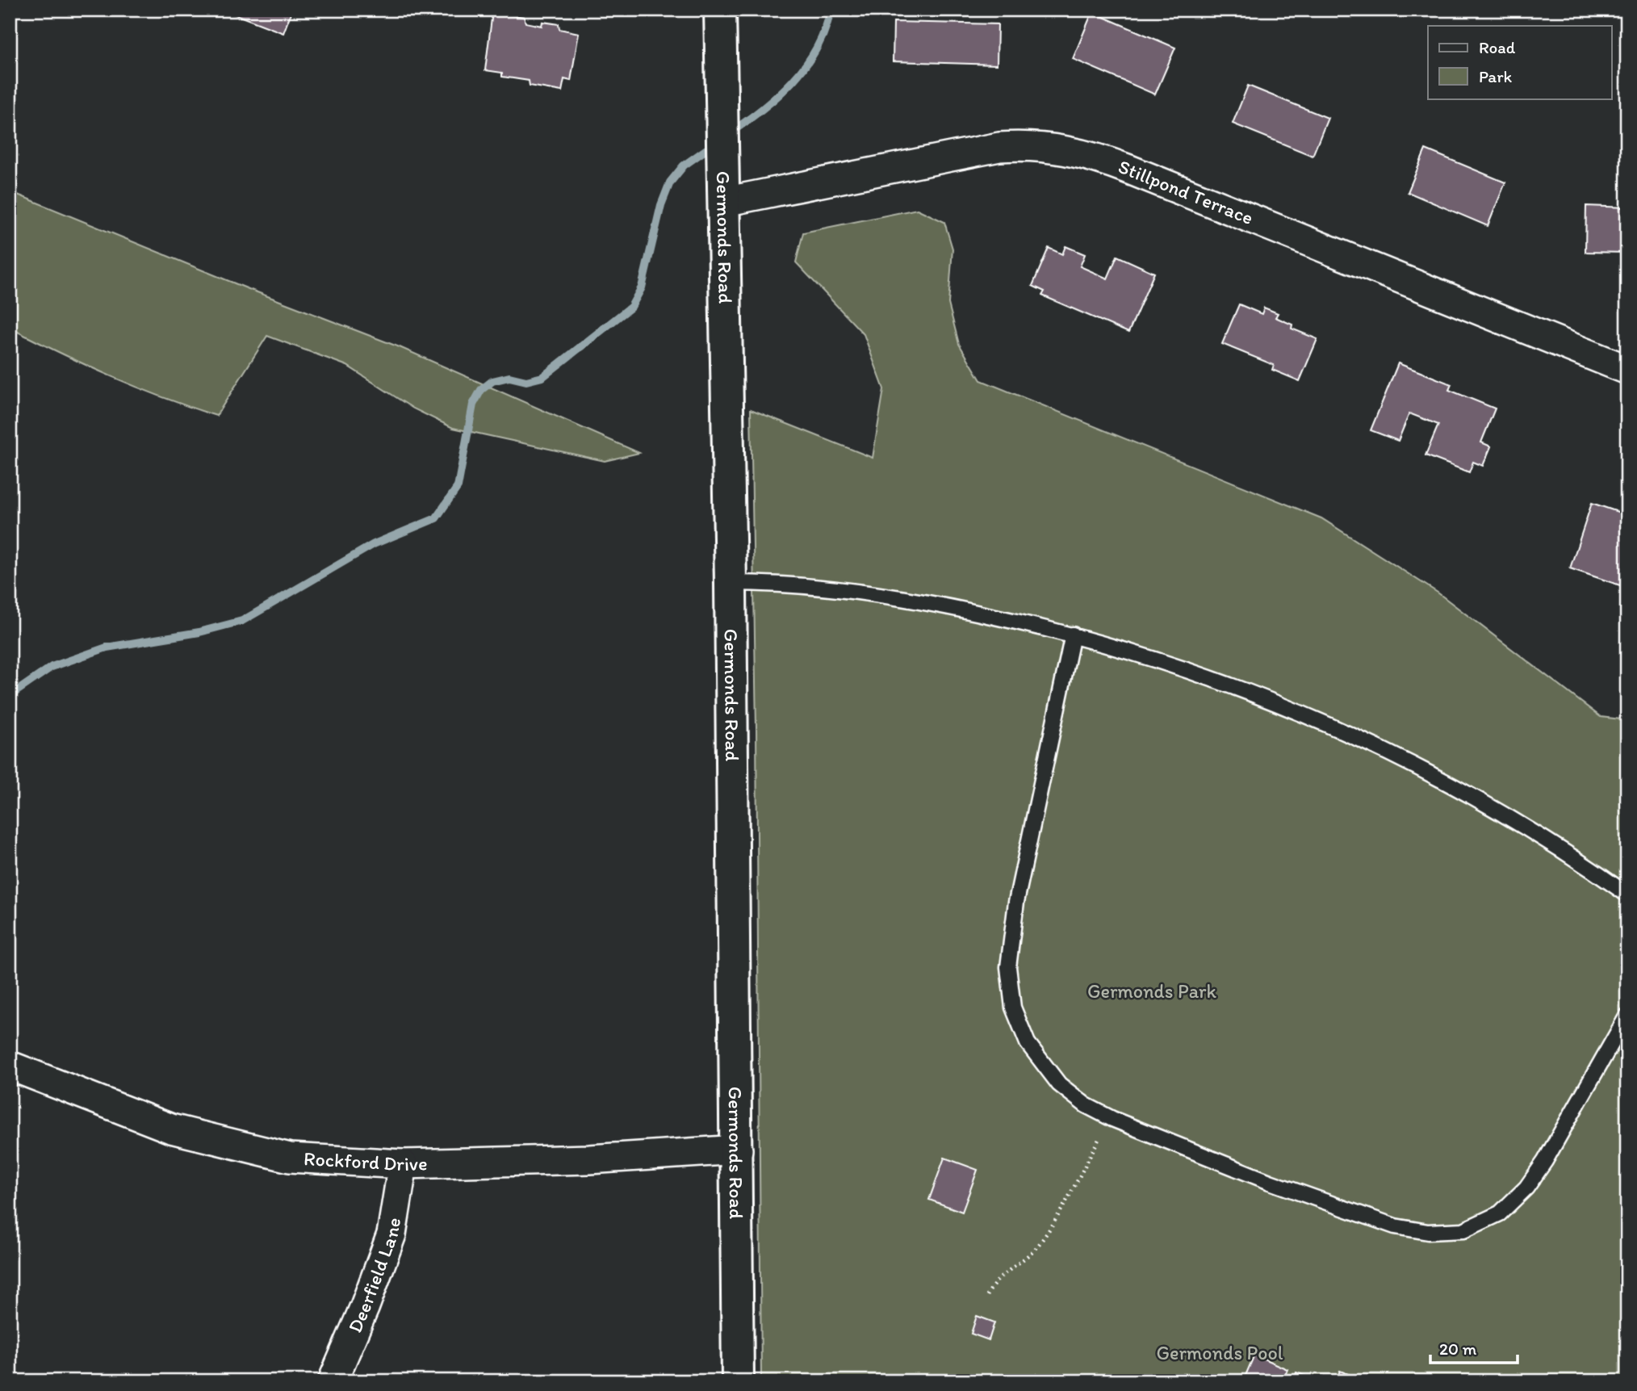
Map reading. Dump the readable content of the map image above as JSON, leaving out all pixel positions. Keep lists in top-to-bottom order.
{
  "streets": {
    "street": [
      "Stillpond Terrace",
      "Germonds Road",
      "Rockford Drive",
      "Deerfield Lane"
    ]
  },
  "crossings": [
    ["Stillpond Terrace", "Germonds Road"],
    ["Germonds Road", "Rockford Drive"],
    ["Rockford Drive", "Deerfield Lane"]
  ],
  "parks": ["Germonds Park", "Germonds Pool"],
  "legend": ["Road", "Park"],
  "scale_bar": "20 m"
}
